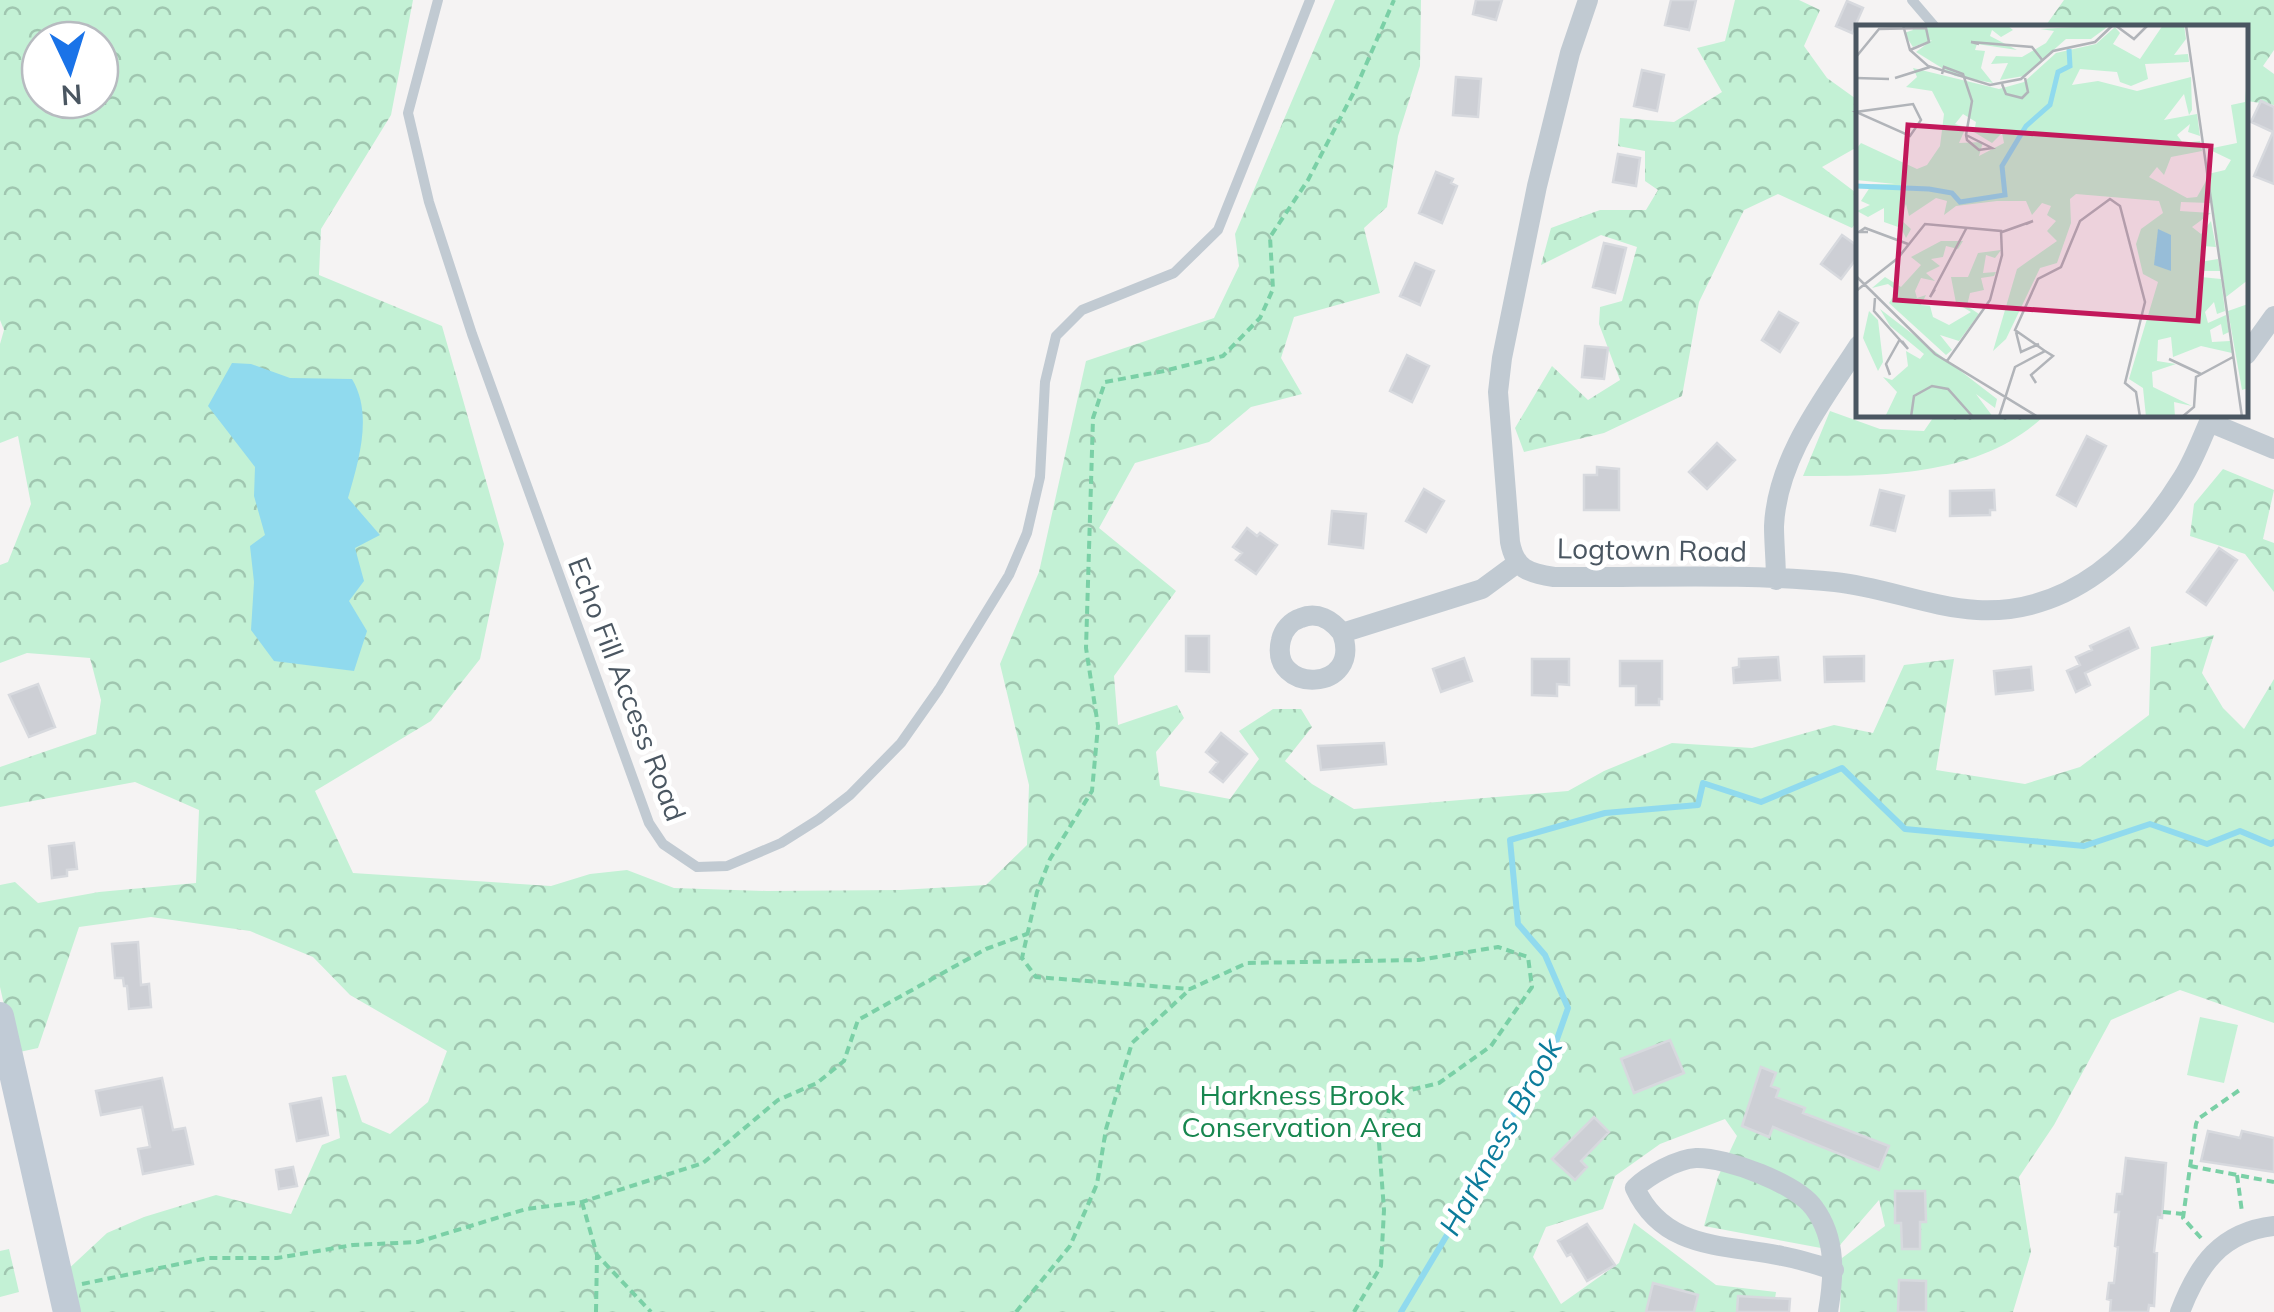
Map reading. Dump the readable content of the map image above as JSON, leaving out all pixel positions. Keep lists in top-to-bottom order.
{
  "streets": {
    "street": ["Logtown Road"],
    "lane": ["Echo Fill Access Road"]
  },
  "water": ["Harkness Brook"],
  "parks": ["Harkness Brook Conservation Area"],
  "north": "bottom"
}
